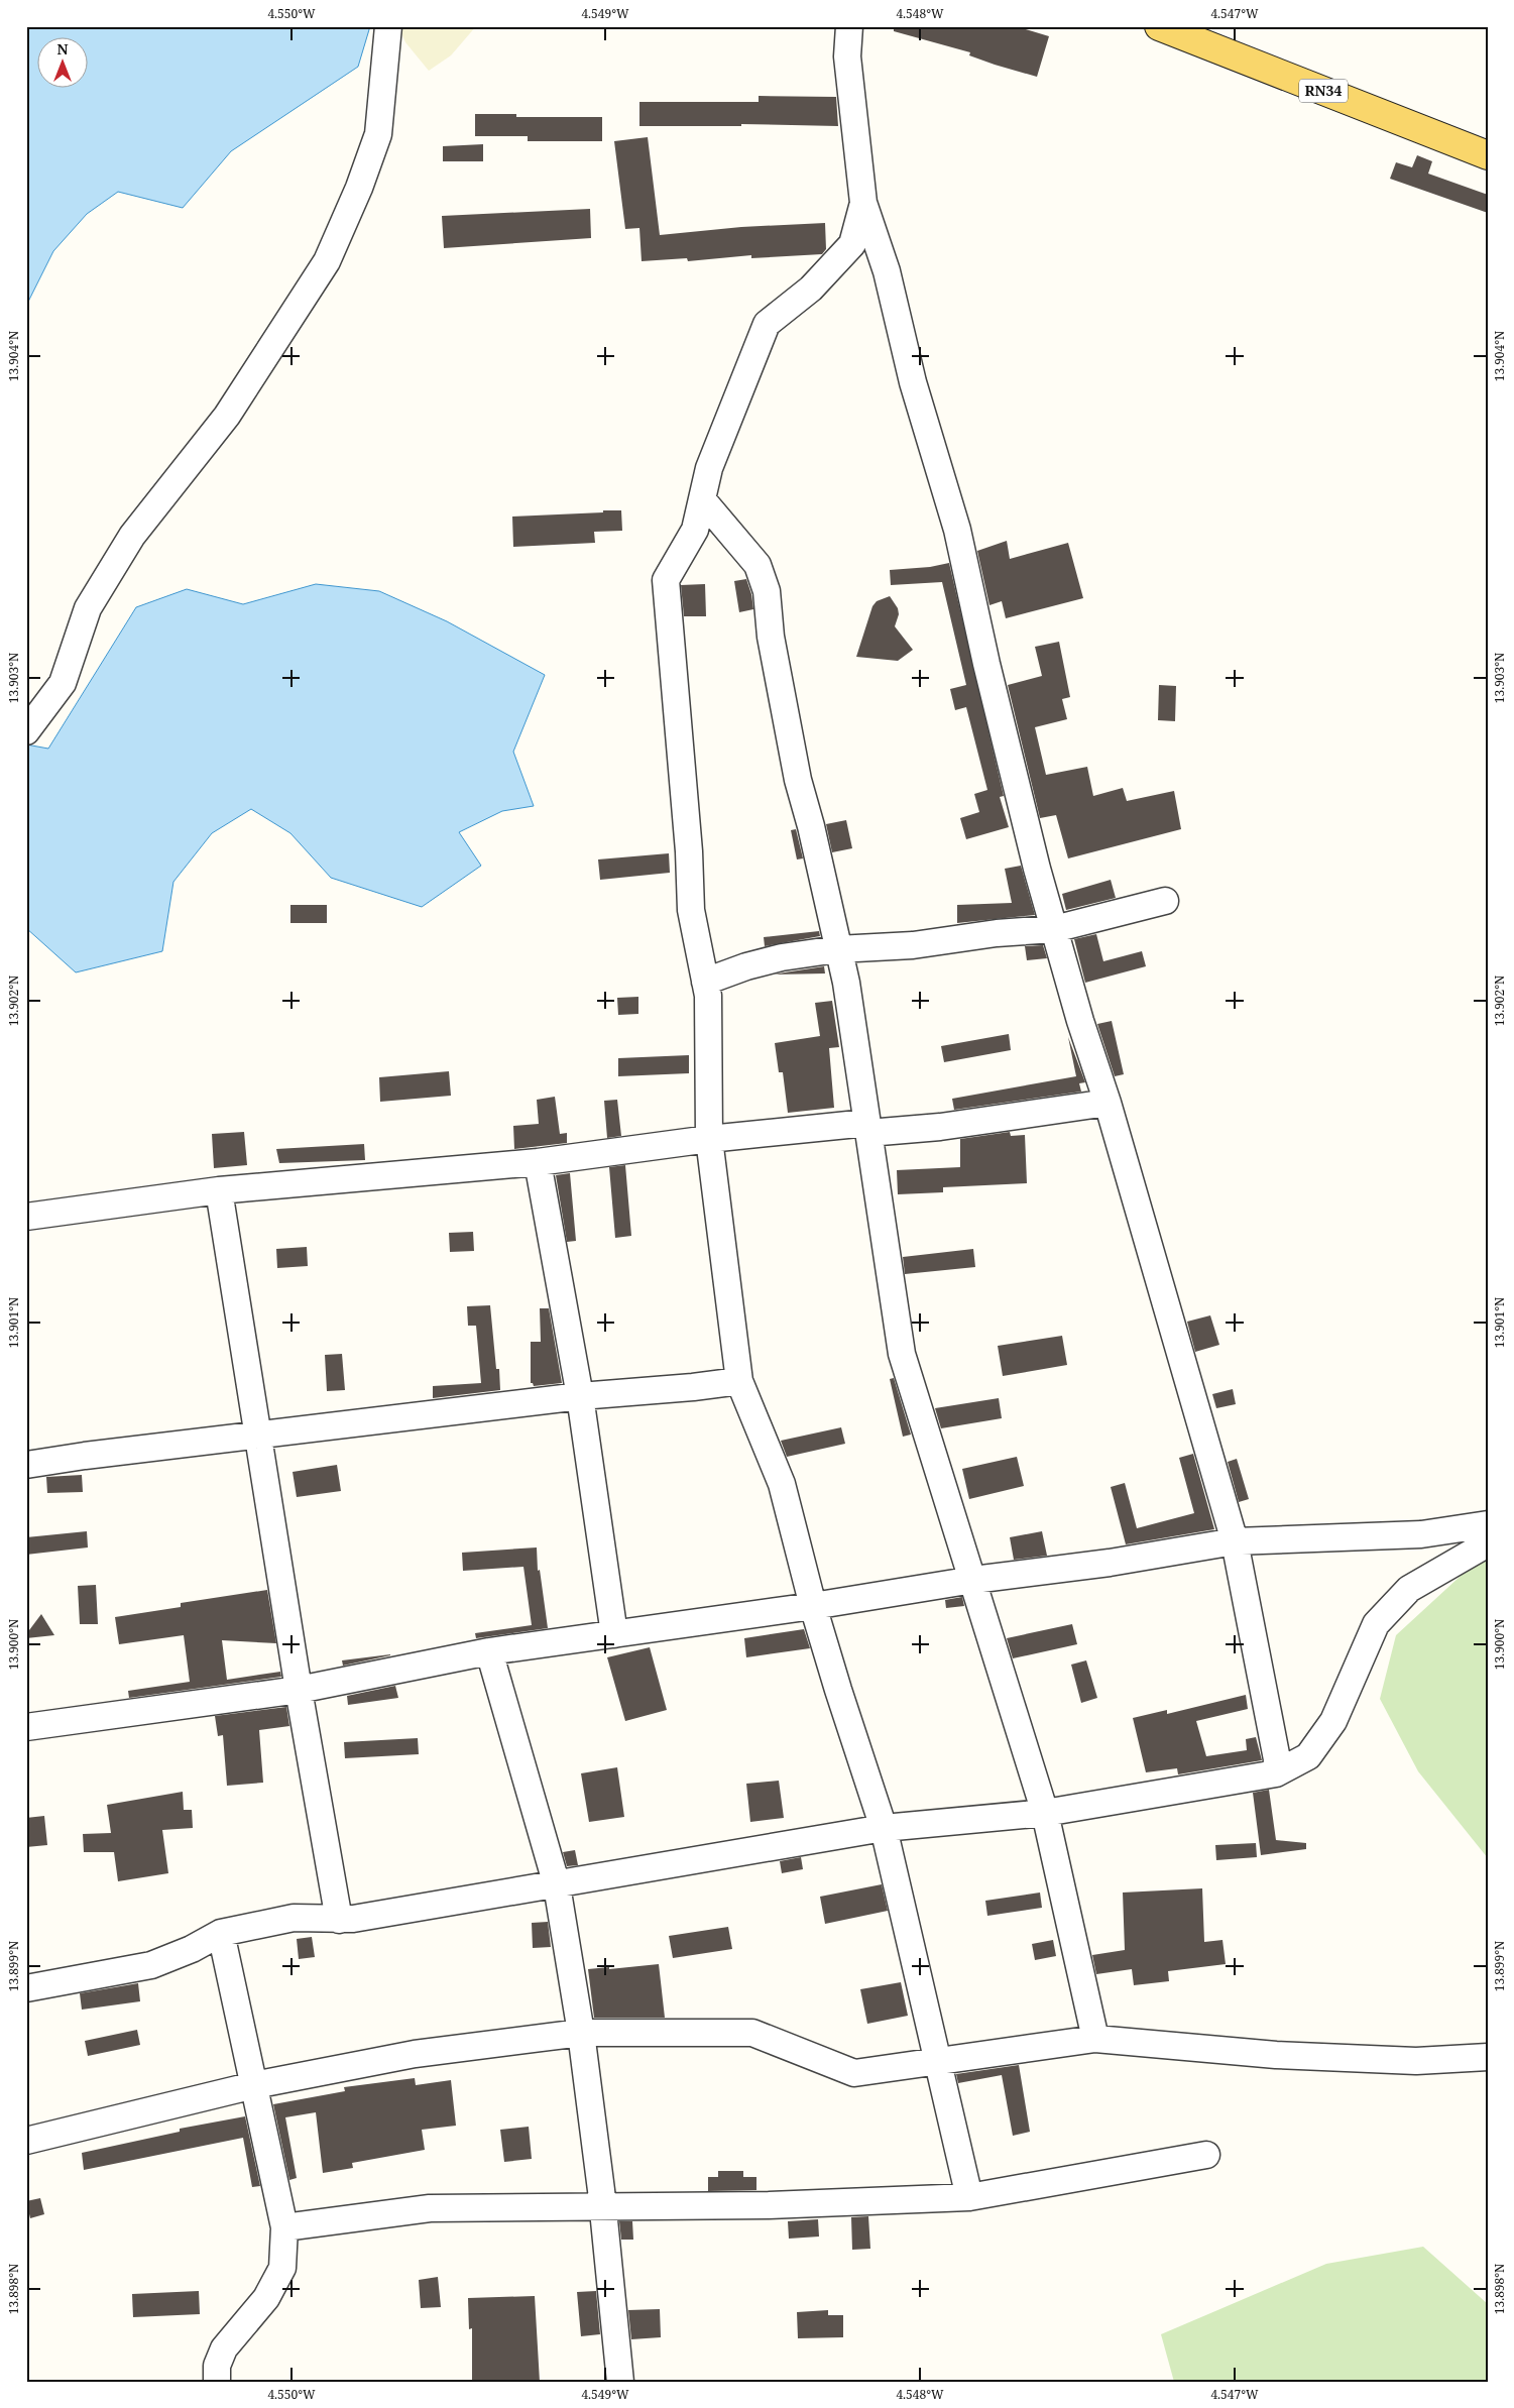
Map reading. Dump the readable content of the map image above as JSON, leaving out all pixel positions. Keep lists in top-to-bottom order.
{
  "streets": {
    "main road": ["RN34"]
  },
  "north": "top",
  "coordinates": [
    "4.550°W",
    "4.549°W",
    "4.548°W",
    "4.547°W",
    "13.904°N",
    "13.903°N",
    "13.902°N",
    "13.901°N",
    "13.900°N",
    "13.899°N",
    "13.898°N"
  ]
}
